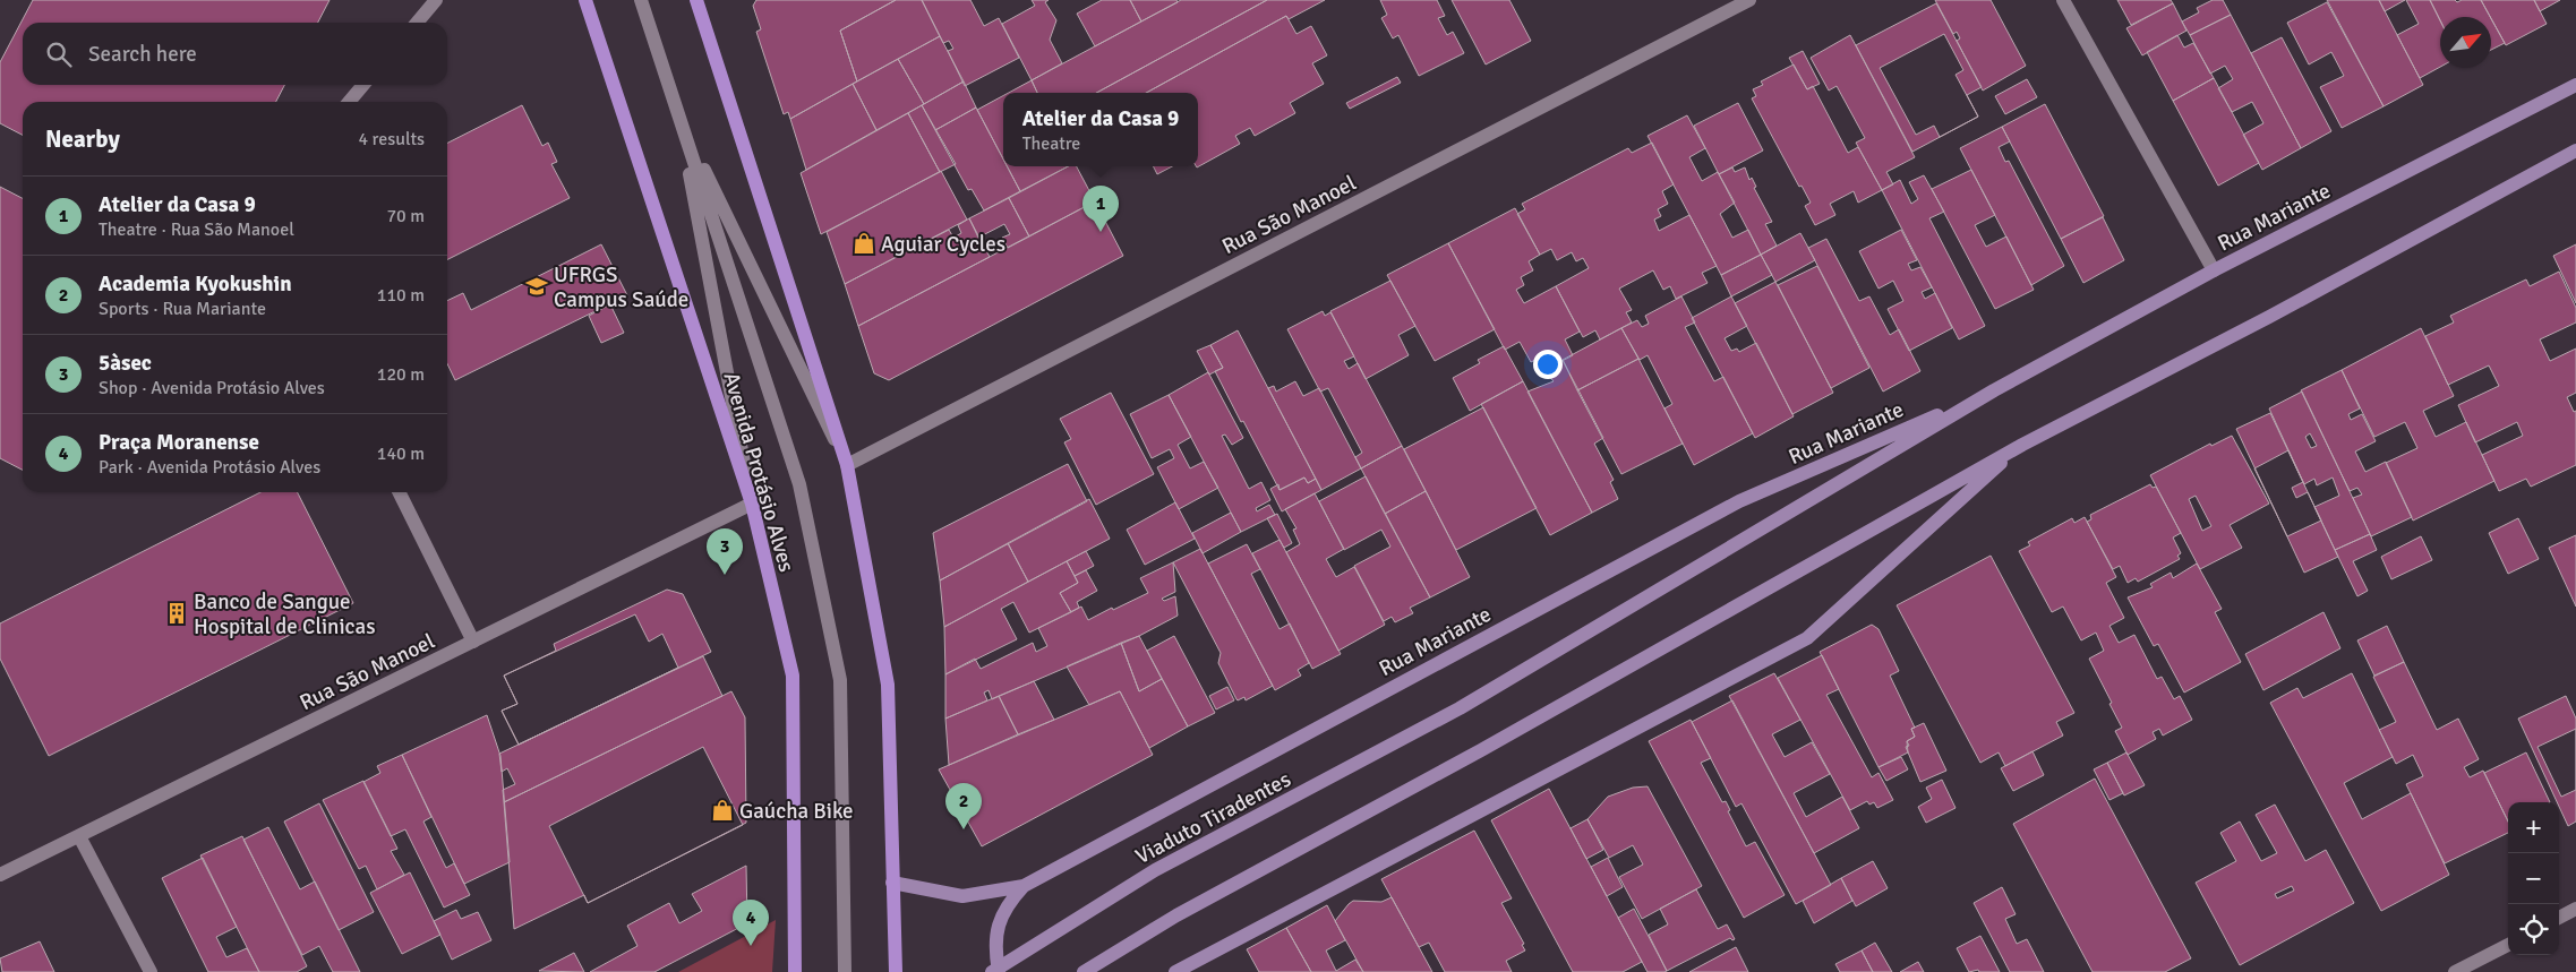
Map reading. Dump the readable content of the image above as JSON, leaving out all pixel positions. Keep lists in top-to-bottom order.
{
  "streets": {
    "main road": ["Rua Mariante", "Avenida Protásio Alves", "Viaduto Tiradentes"],
    "street": ["Rua São Manoel"]
  },
  "crossings": [
    ["Rua São Manoel", "Avenida Protásio Alves"],
    ["Rua Mariante", "Viaduto Tiradentes"]
  ],
  "places": {
    "shop": ["Aguiar Cycles", "Gaúcha Bike"],
    "school or university": ["UFRGS Campus Saúde"],
    "building": ["Banco de Sangue Hospital de Clinicas"]
  },
  "north": "top right",
  "page": {
    "search": "Search here",
    "popup": ["Atelier da Casa 9", "Theatre"],
    "heading": ["Nearby", "4 results"],
    "list": [
      {
        "mark": "1",
        "name": "Atelier da Casa 9",
        "note": "Theatre · Rua São Manoel",
        "value": "70 m"
      },
      {
        "mark": "2",
        "name": "Academia Kyokushin",
        "note": "Sports · Rua Mariante",
        "value": "110 m"
      },
      {
        "mark": "3",
        "name": "5àsec",
        "note": "Shop · Avenida Protásio Alves",
        "value": "120 m"
      },
      {
        "mark": "4",
        "name": "Praça Moranense",
        "note": "Park · Avenida Protásio Alves",
        "value": "140 m"
      }
    ],
    "pins": [
      "1",
      "3",
      "2",
      "4"
    ],
    "map_buttons": ["+", "−"]
  }
}
